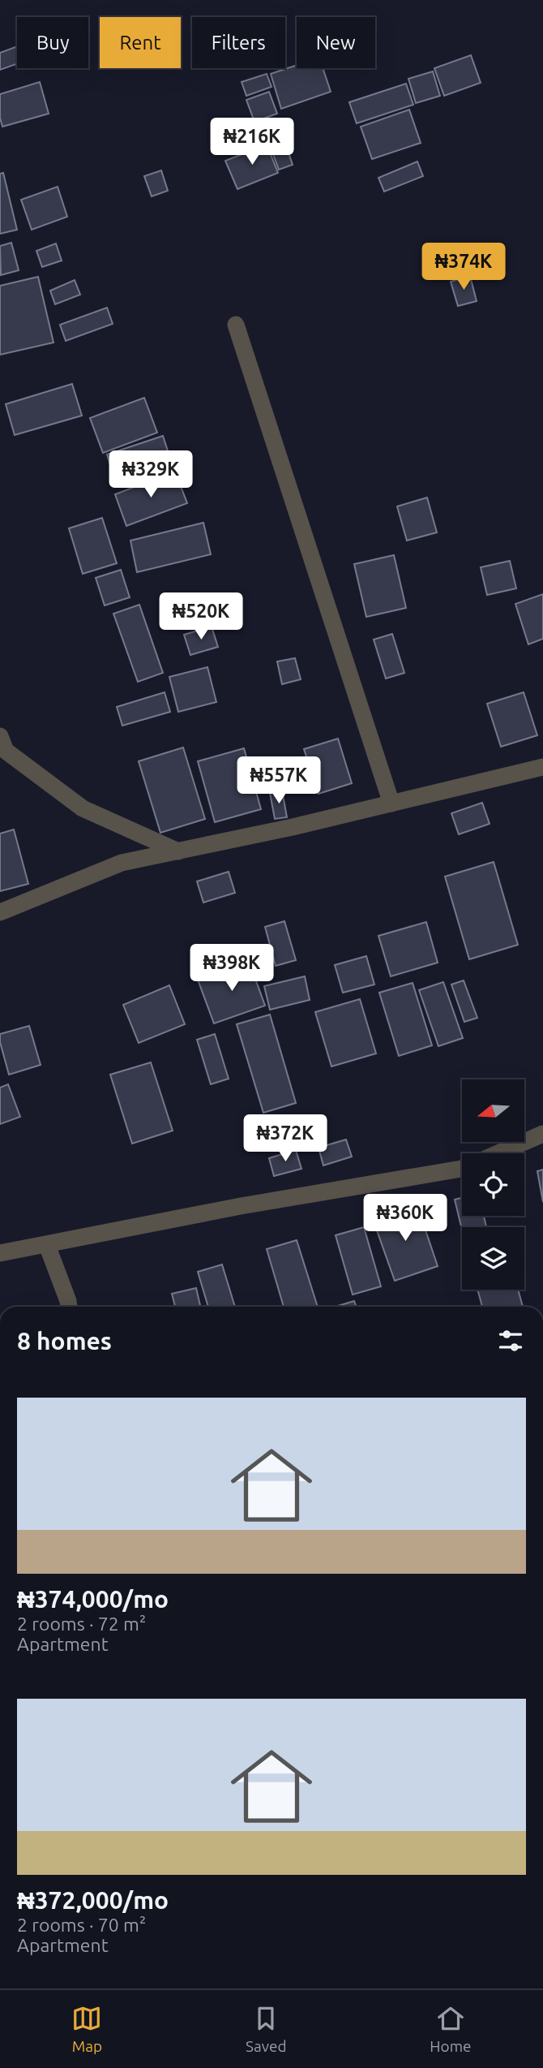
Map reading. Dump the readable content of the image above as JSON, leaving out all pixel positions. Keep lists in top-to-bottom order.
{
  "north": "left",
  "page": {
    "chip": [
      "Buy",
      "Rent",
      "Filters",
      "New"
    ],
    "price": [
      "₦216K",
      "₦374K",
      "₦329K",
      "₦520K",
      "₦557K",
      "₦398K",
      "₦372K",
      "₦360K"
    ],
    "heading": "8 homes",
    "list": [
      {
        "name": "₦374,000/mo",
        "note": "2 rooms · 72 m² · Apartment"
      },
      {
        "name": "₦372,000/mo",
        "note": "2 rooms · 70 m² · Apartment"
      }
    ],
    "tabs": ["Map", "Saved", "Home"]
  }
}
